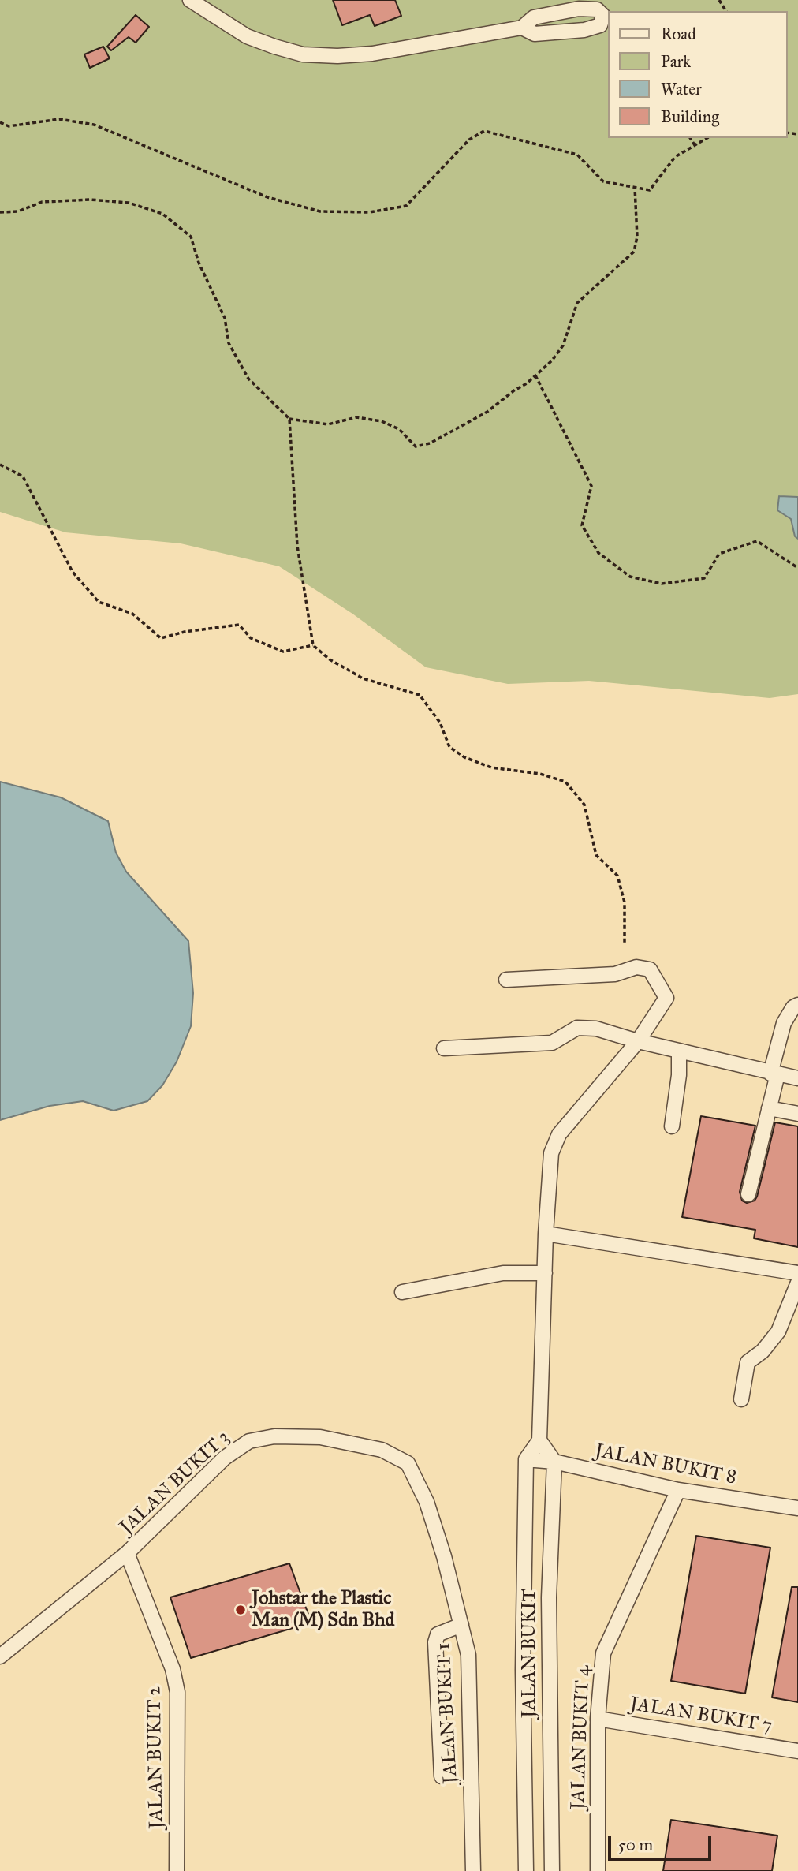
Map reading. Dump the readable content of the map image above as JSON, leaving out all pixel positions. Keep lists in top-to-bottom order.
{
  "streets": {
    "street": [
      "JALAN BUKIT 8",
      "JALAN BUKIT 3",
      "JALAN BUKIT",
      "JALAN BUKIT 1",
      "JALAN BUKIT 7",
      "JALAN BUKIT 4",
      "JALAN BUKIT 2"
    ]
  },
  "crossings": [
    ["JALAN BUKIT 8", "JALAN BUKIT"],
    ["JALAN BUKIT 8", "JALAN BUKIT 4"],
    ["JALAN BUKIT 3", "JALAN BUKIT 1"],
    ["JALAN BUKIT 3", "JALAN BUKIT 2"],
    ["JALAN BUKIT 7", "JALAN BUKIT 4"]
  ],
  "places": ["Johstar the Plastic Man (M) Sdn Bhd"],
  "legend": [
    "Road",
    "Park",
    "Water",
    "Building"
  ],
  "scale_bar": "50 m"
}
